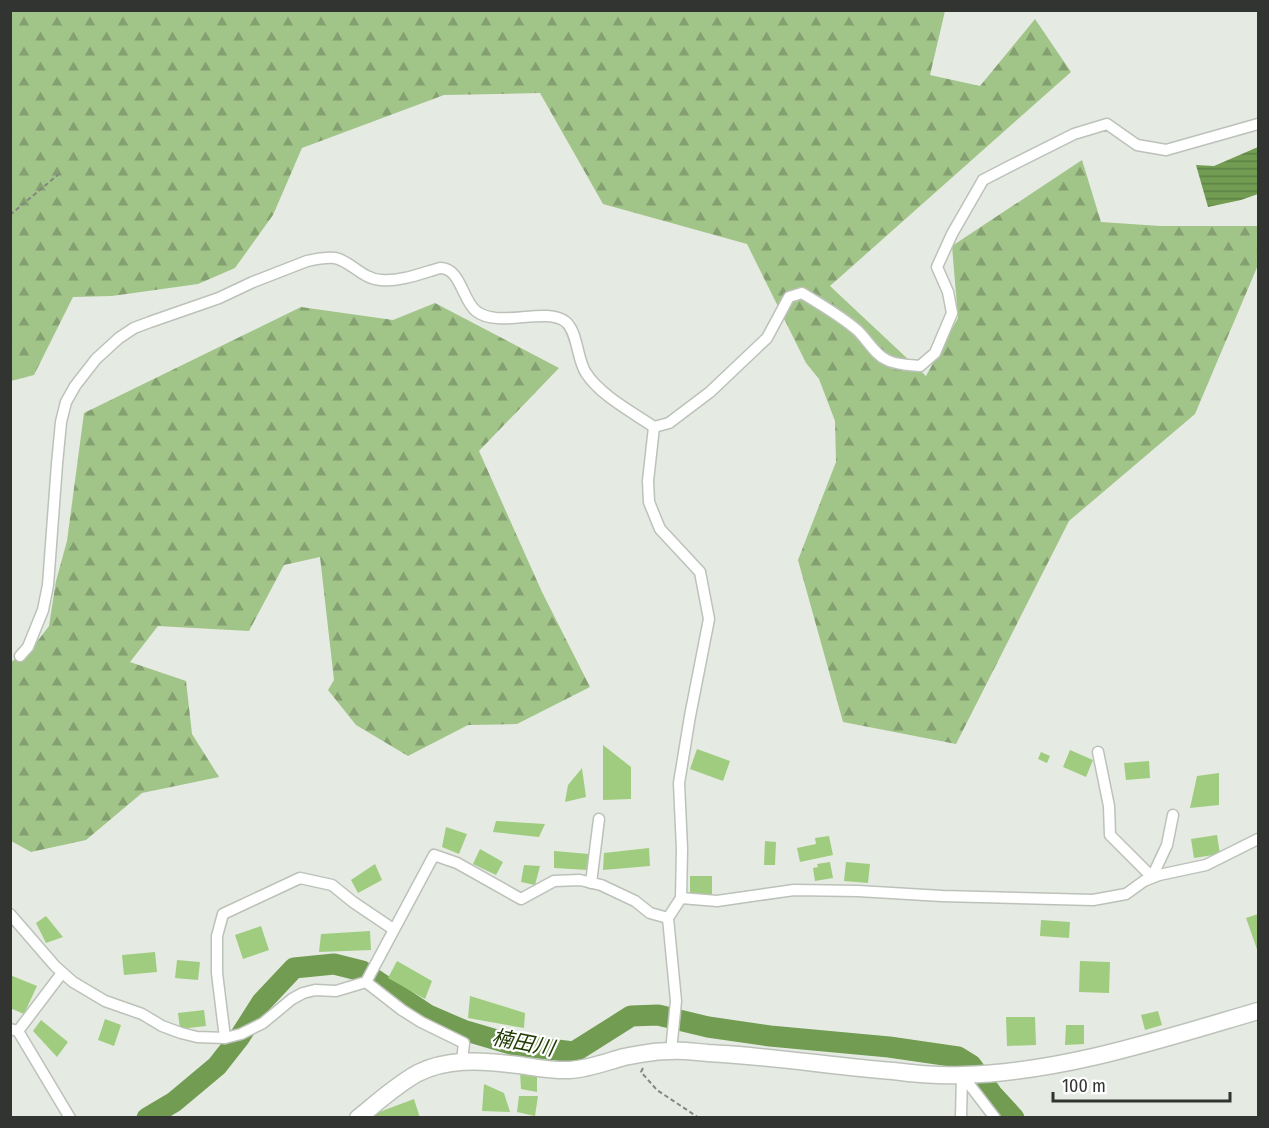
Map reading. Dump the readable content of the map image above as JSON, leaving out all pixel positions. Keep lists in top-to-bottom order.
{
  "water": ["楠田川"],
  "scale_bar": "100 m"
}
